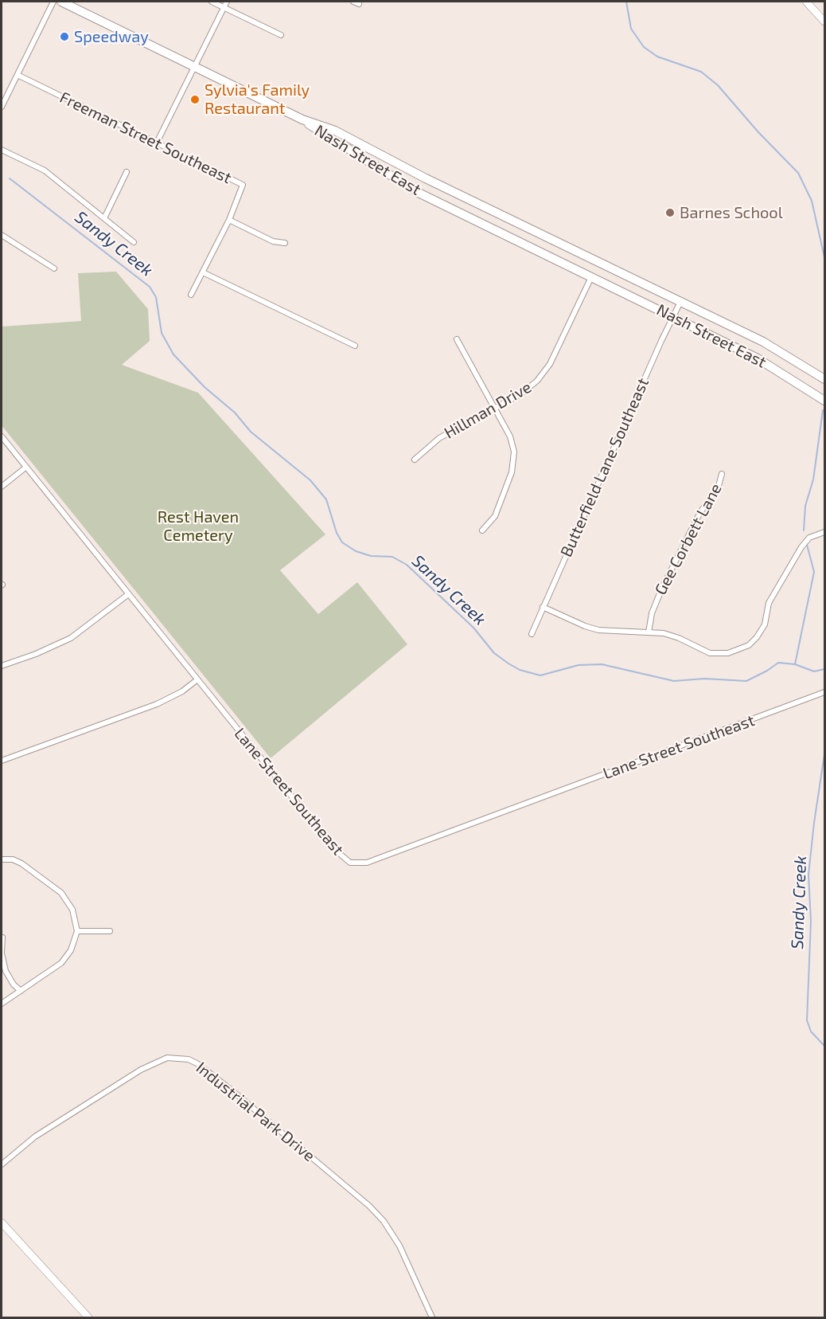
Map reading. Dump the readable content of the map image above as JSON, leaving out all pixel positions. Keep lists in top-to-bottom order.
{
  "streets": {
    "main road": ["Nash Street East"],
    "street": [
      "Freeman Street Southeast",
      "Hillman Drive",
      "Butterfield Lane Southeast",
      "Gee Corbett Lane",
      "Lane Street Southeast",
      "Industrial Park Drive"
    ]
  },
  "crossings": [
    ["Nash Street East", "Hillman Drive"],
    ["Nash Street East", "Butterfield Lane Southeast"]
  ],
  "water": ["Sandy Creek"],
  "parks": ["Rest Haven Cemetery"],
  "places": ["Speedway", "Sylvia's Family Restaurant", "Barnes School"]
}
